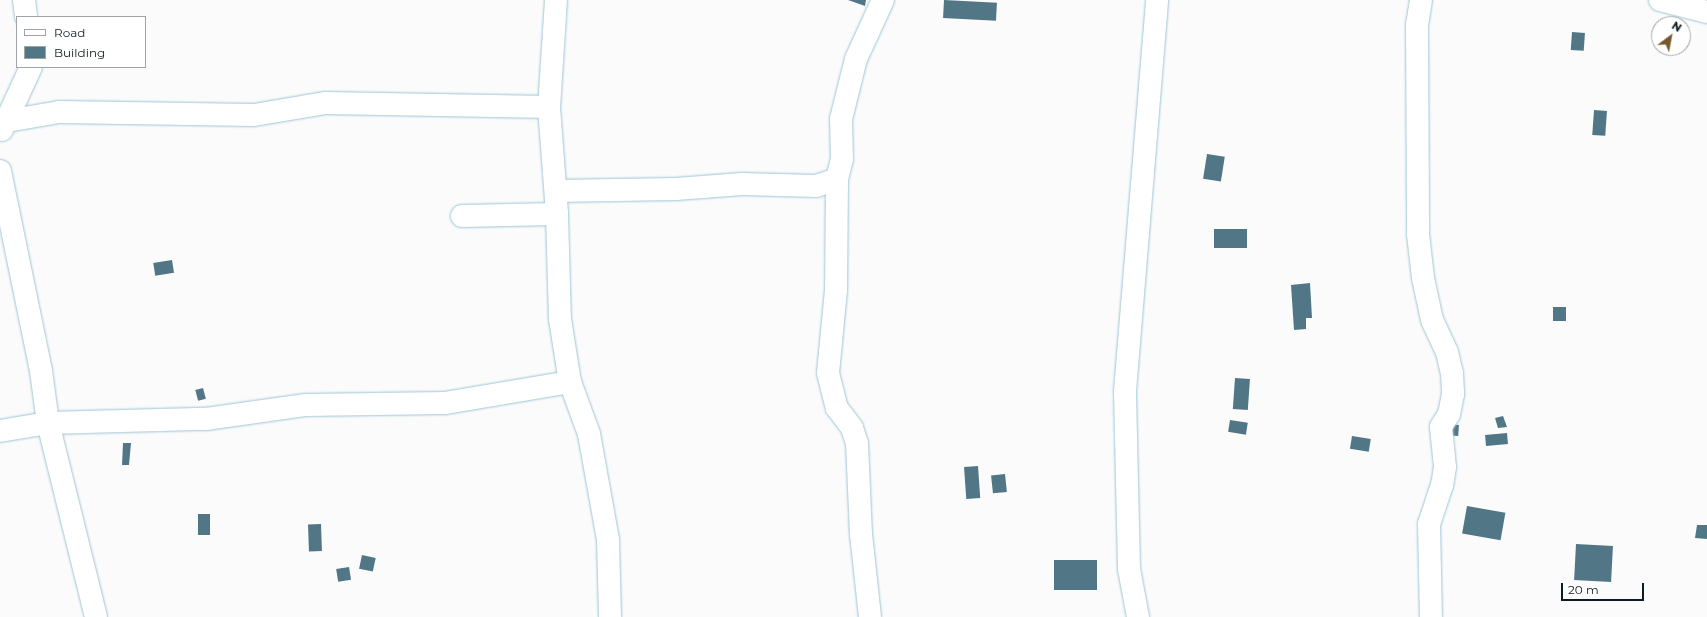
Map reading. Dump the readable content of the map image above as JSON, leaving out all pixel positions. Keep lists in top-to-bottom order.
{
  "legend": ["Road", "Building"],
  "scale_bar": "20 m",
  "north": "top right"
}
